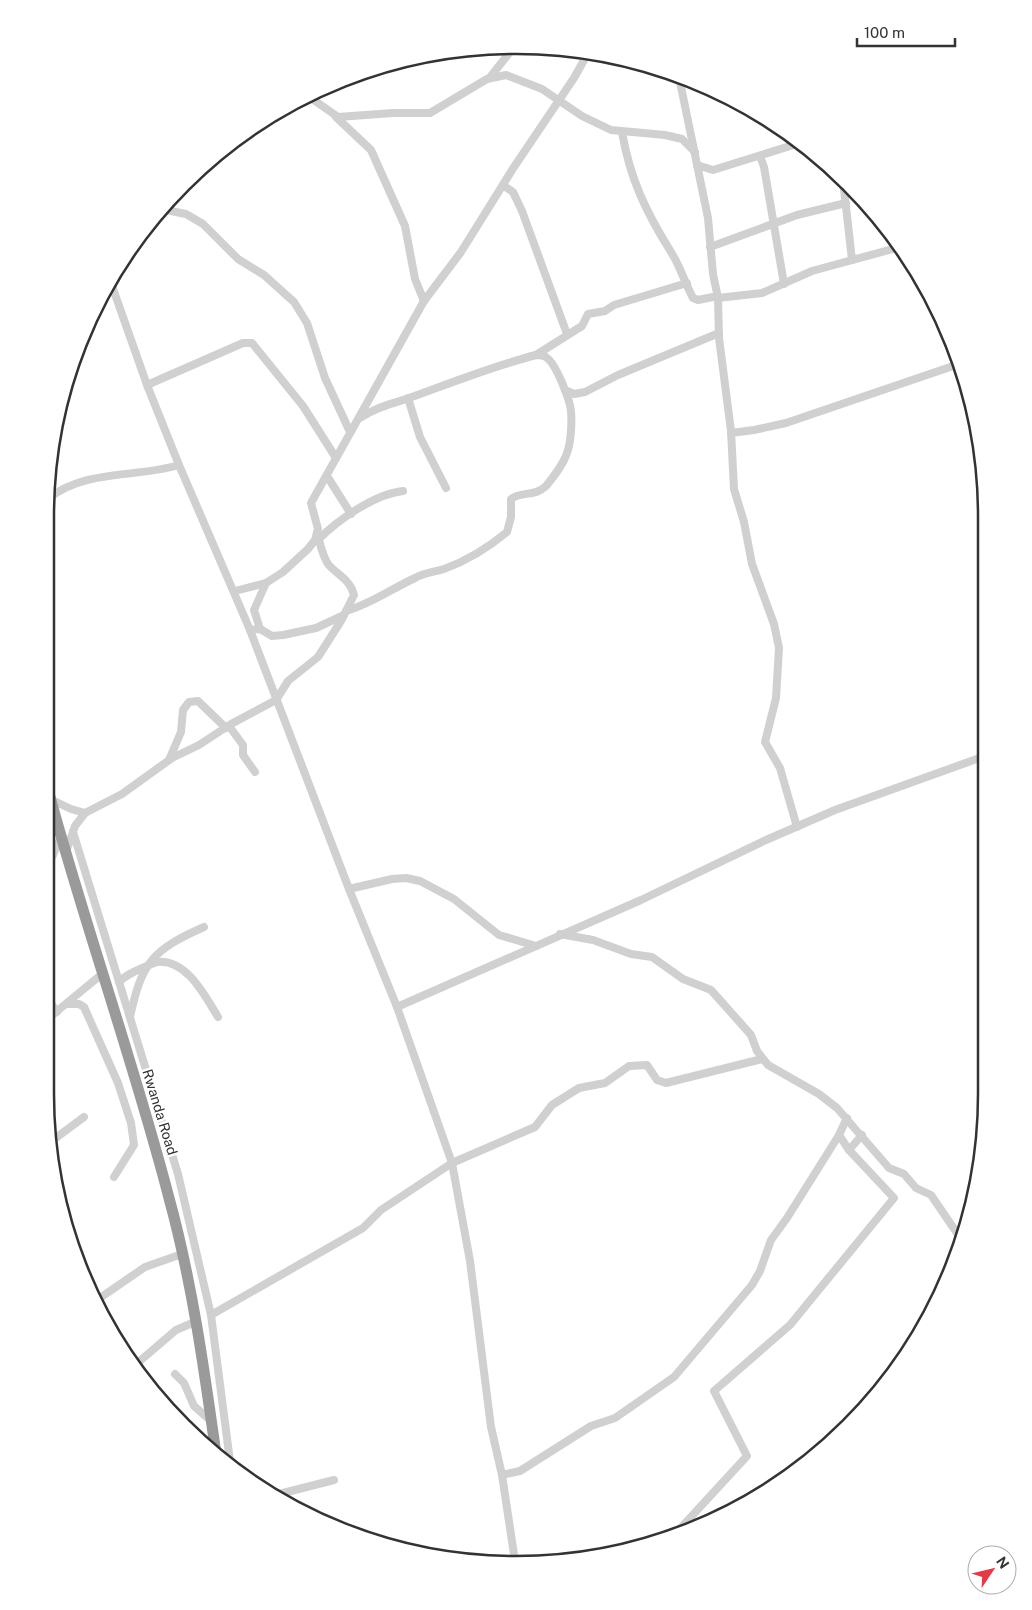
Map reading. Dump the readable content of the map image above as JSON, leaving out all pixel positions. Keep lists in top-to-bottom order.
{
  "streets": {
    "highway": ["Rwanda Road"]
  },
  "scale_bar": "100 m",
  "north": "top right"
}
